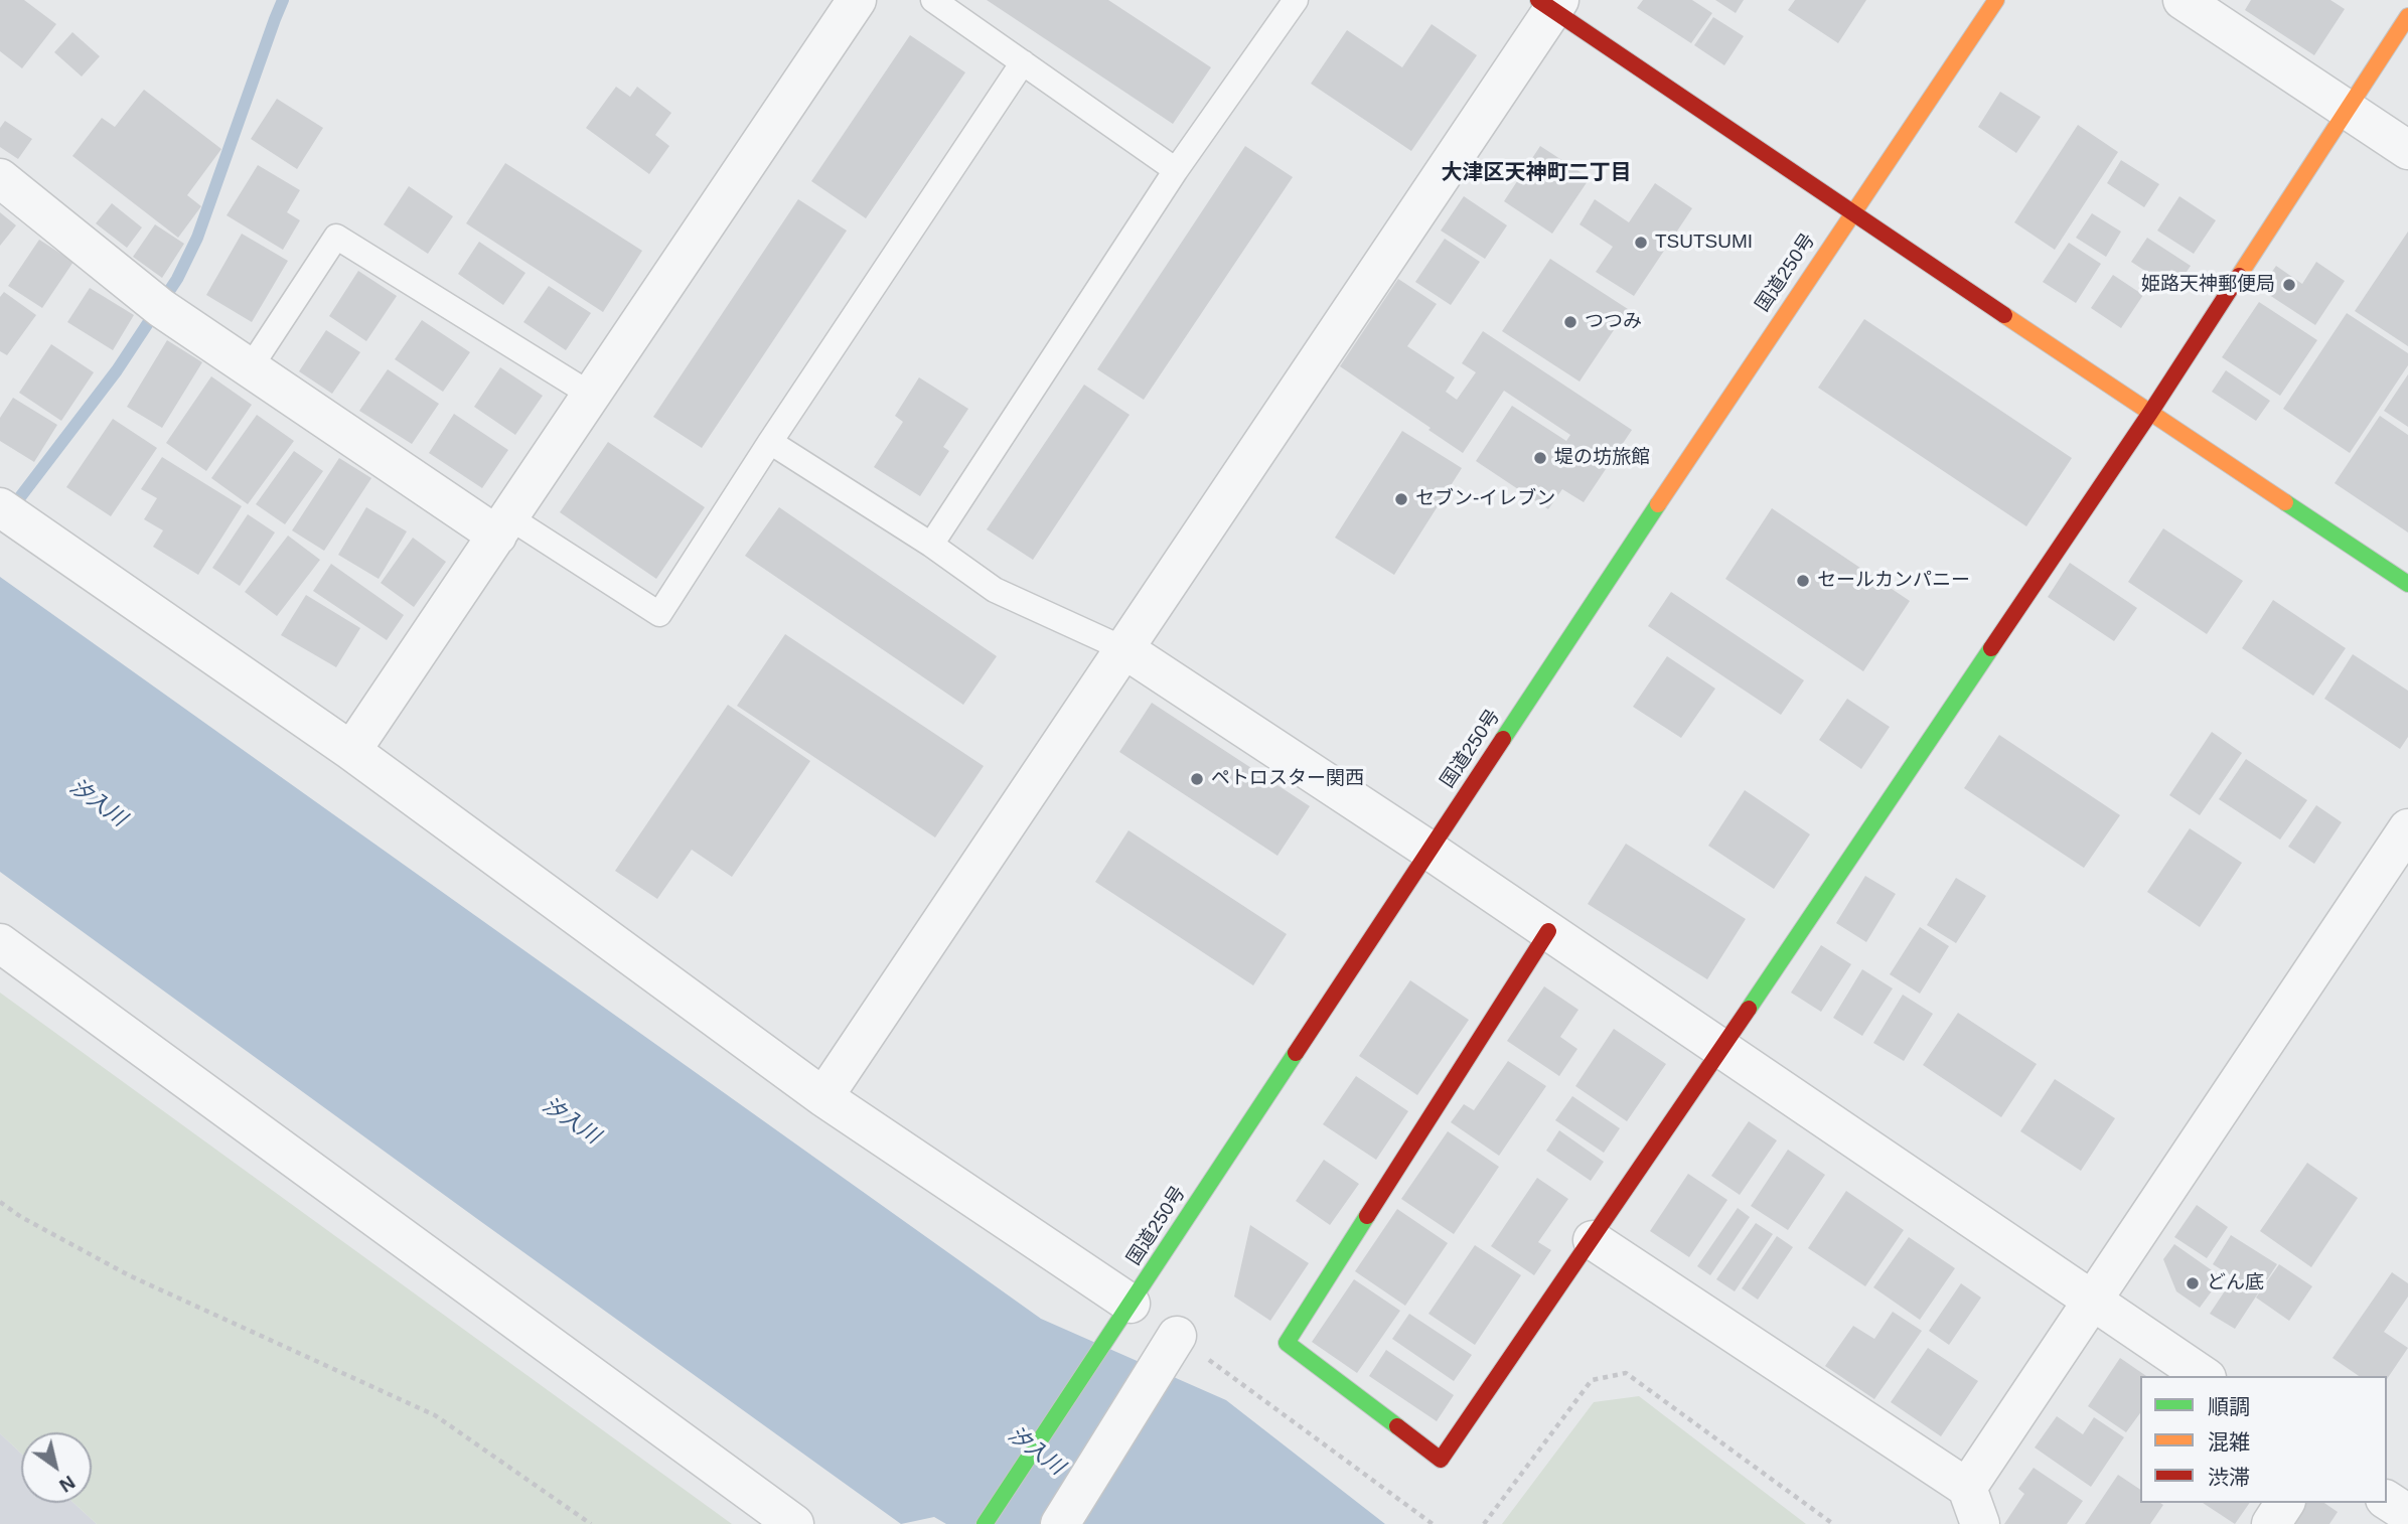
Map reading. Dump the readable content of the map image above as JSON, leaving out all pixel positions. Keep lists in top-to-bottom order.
{
  "streets": {
    "main road": ["国道250号"]
  },
  "districts": ["大津区天神町二丁目"],
  "water": ["汐入川"],
  "places": [
    "TSUTSUMI",
    "姫路天神郵便局",
    "つつみ",
    "堤の坊旅館",
    "セブン-イレブン",
    "セールカンパニー",
    "ペトロスター関西",
    "どん底"
  ],
  "legend": ["順調", "混雑", "渋滞"],
  "north": "bottom right"
}
